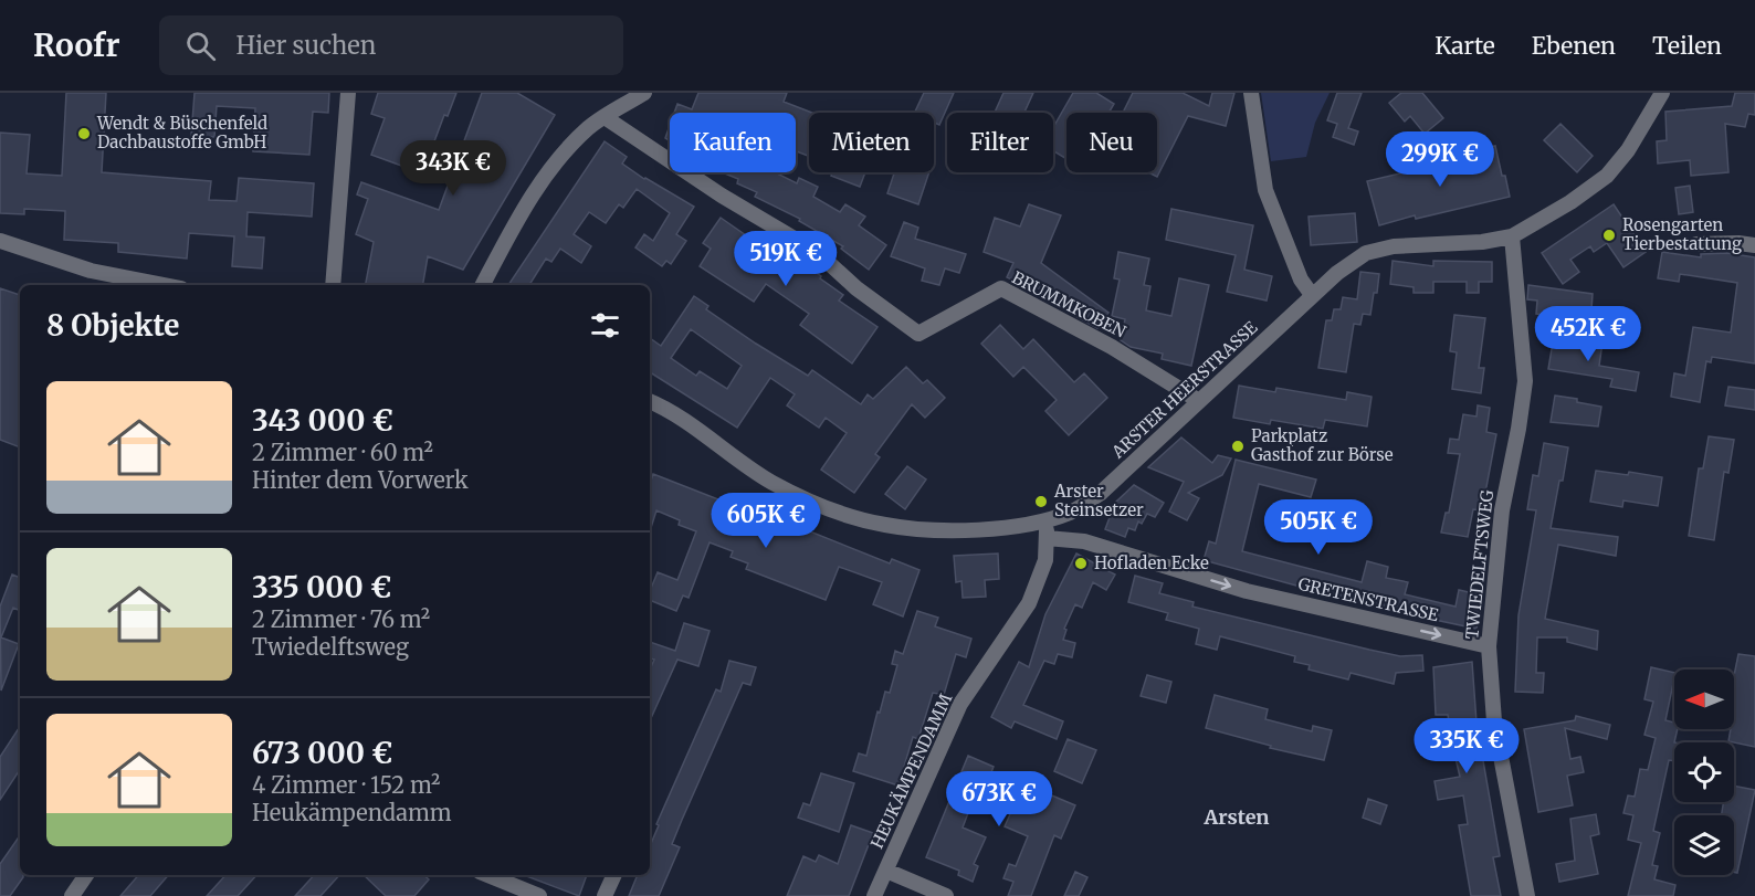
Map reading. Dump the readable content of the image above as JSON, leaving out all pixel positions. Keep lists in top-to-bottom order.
{
  "streets": {
    "street": [
      "BRUMMKOBEN",
      "ARSTER HEERSTRASSE",
      "TWIEDELFTSWEG",
      "GRETENSTRASSE",
      "HEUKÄMPENDAMM"
    ]
  },
  "crossings": [
    ["BRUMMKOBEN", "ARSTER HEERSTRASSE"],
    ["ARSTER HEERSTRASSE", "TWIEDELFTSWEG"],
    ["ARSTER HEERSTRASSE", "HEUKÄMPENDAMM"],
    ["TWIEDELFTSWEG", "GRETENSTRASSE"],
    ["GRETENSTRASSE", "HEUKÄMPENDAMM"]
  ],
  "one_way": ["GRETENSTRASSE"],
  "districts": ["Arsten"],
  "places": [
    "Wendt & Büschenfeld Dachbaustoffe GmbH",
    "Rosengarten Tierbestattung",
    "Parkplatz Gasthof zur Börse",
    "Arster Steinsetzer",
    "Hofladen Ecke"
  ],
  "north": "left",
  "page": {
    "header": "Roofr",
    "search": "Hier suchen",
    "nav": ["Karte", "Ebenen", "Teilen"],
    "chip": [
      "Kaufen",
      "Mieten",
      "Filter",
      "Neu"
    ],
    "price": [
      "299K €",
      "343K €",
      "519K €",
      "452K €",
      "605K €",
      "505K €",
      "335K €",
      "673K €"
    ],
    "heading": "8 Objekte",
    "list": [
      {
        "name": "343 000 €",
        "note": "2 Zimmer · 60 m² · Hinter dem Vorwerk"
      },
      {
        "name": "335 000 €",
        "note": "2 Zimmer · 76 m² · Twiedelftsweg"
      },
      {
        "name": "673 000 €",
        "note": "4 Zimmer · 152 m² · Heukämpendamm"
      }
    ]
  }
}
